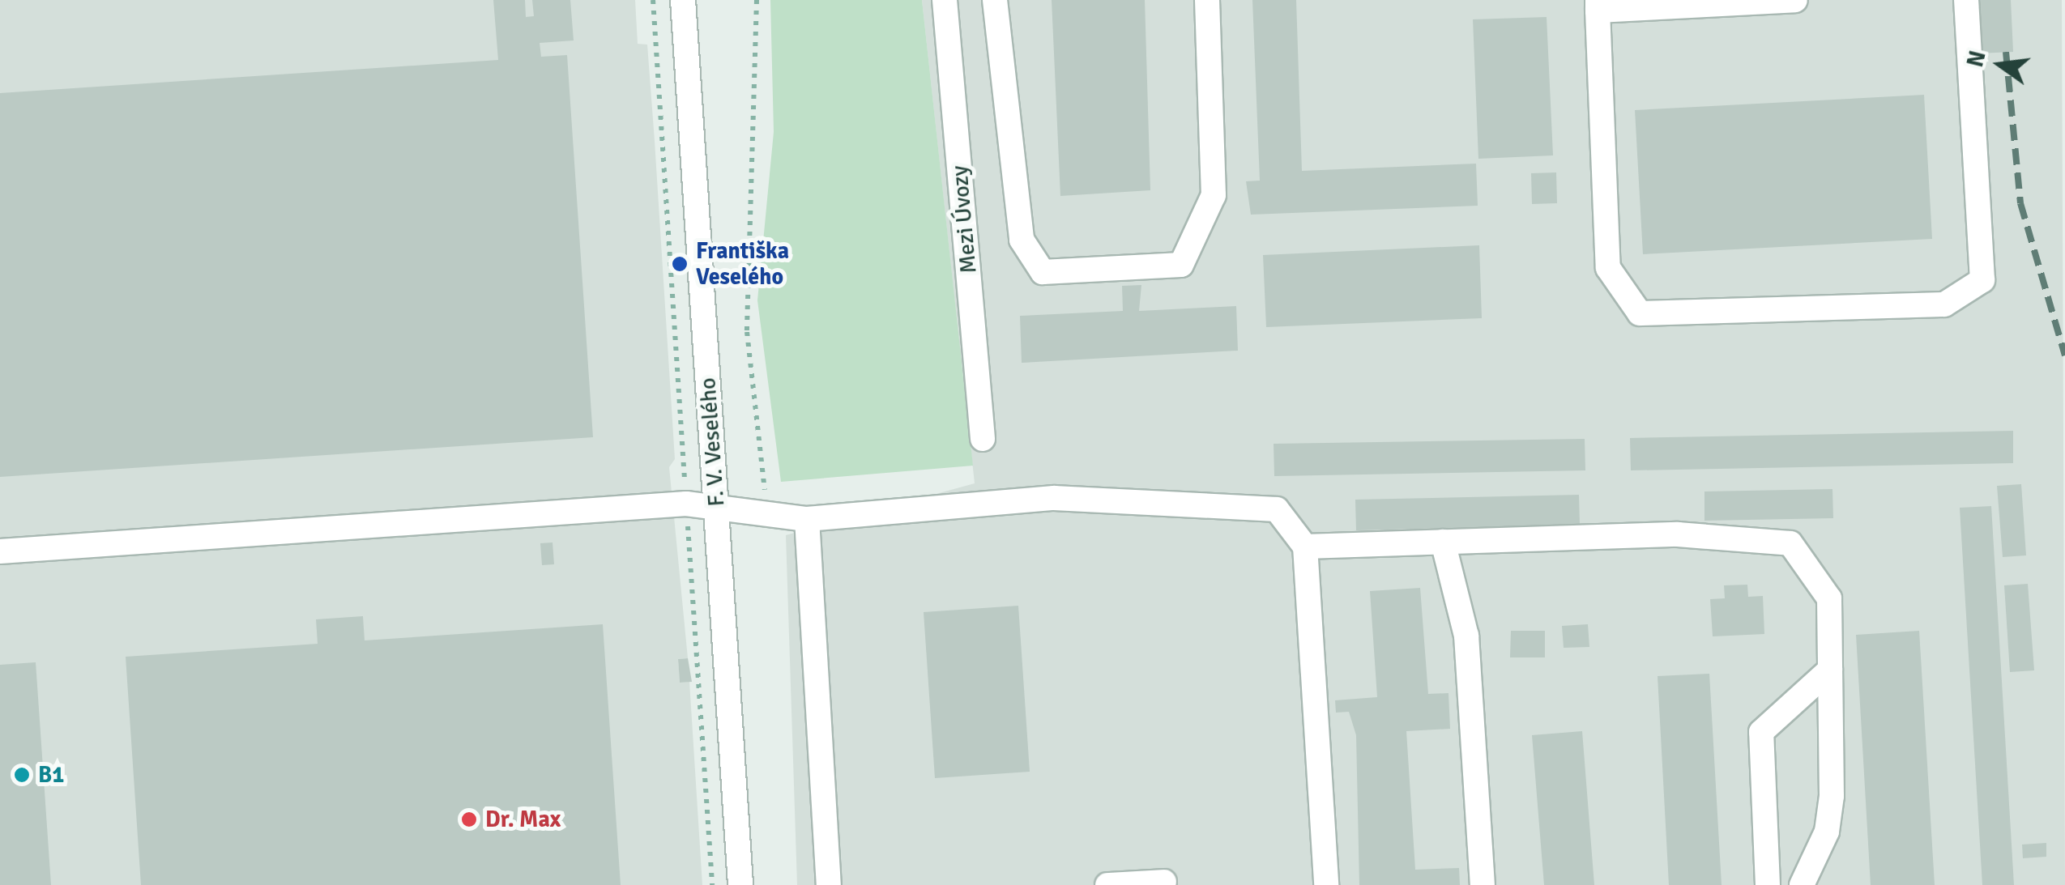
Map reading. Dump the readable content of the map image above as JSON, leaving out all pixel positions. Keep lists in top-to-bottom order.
{
  "streets": {
    "street": ["Mezi Úvozy", "F. V. Veselého"]
  },
  "places": ["Františka Veselého", "B1", "Dr. Max"],
  "north": "left"
}
